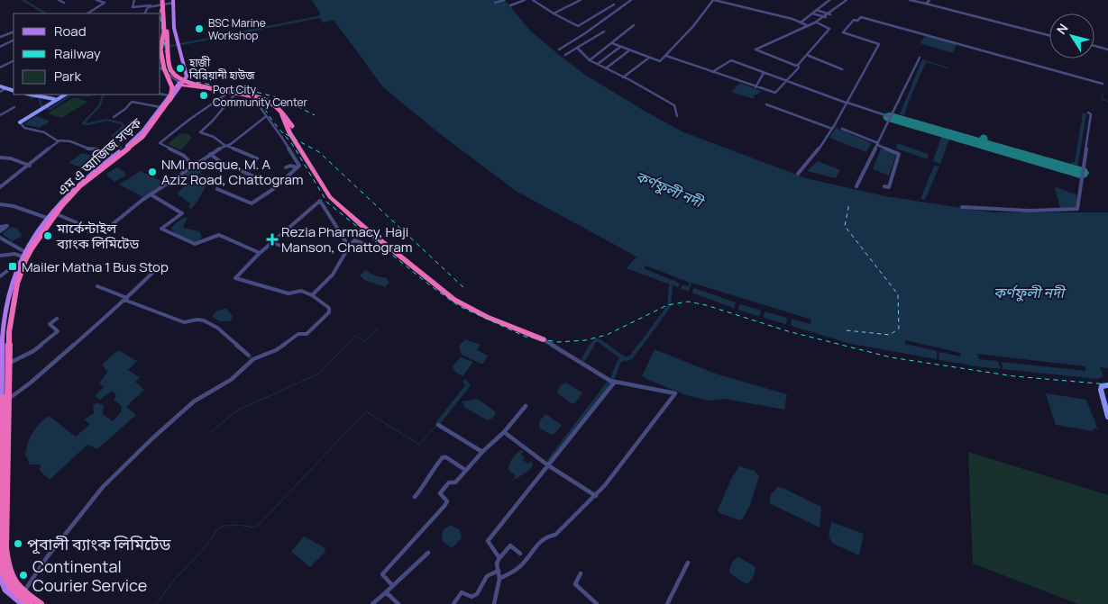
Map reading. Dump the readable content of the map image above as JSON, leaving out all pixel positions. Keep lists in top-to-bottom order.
{
  "streets": {
    "main road": ["এম এ আজিজ সড়ক"]
  },
  "water": ["কর্ণফুলী নদী"],
  "places": {
    "other": [
      "BSC Marine Workshop",
      "হাজী বিরিয়ানী হাউজ",
      "Port City Community Center",
      "NMI mosque, M. A Aziz Road, Chattogram",
      "মার্কেন্টাইল ব্যাংক লিমিটেড",
      "পূবালী ব্যাংক লিমিটেড",
      "Continental Courier Service"
    ],
    "health": ["Rezia Pharmacy, Haji Manson, Chattogram"],
    "transit": ["Mailer Matha 1 Bus Stop"]
  },
  "legend": ["Road", "Railway", "Park"],
  "north": "top left"
}
